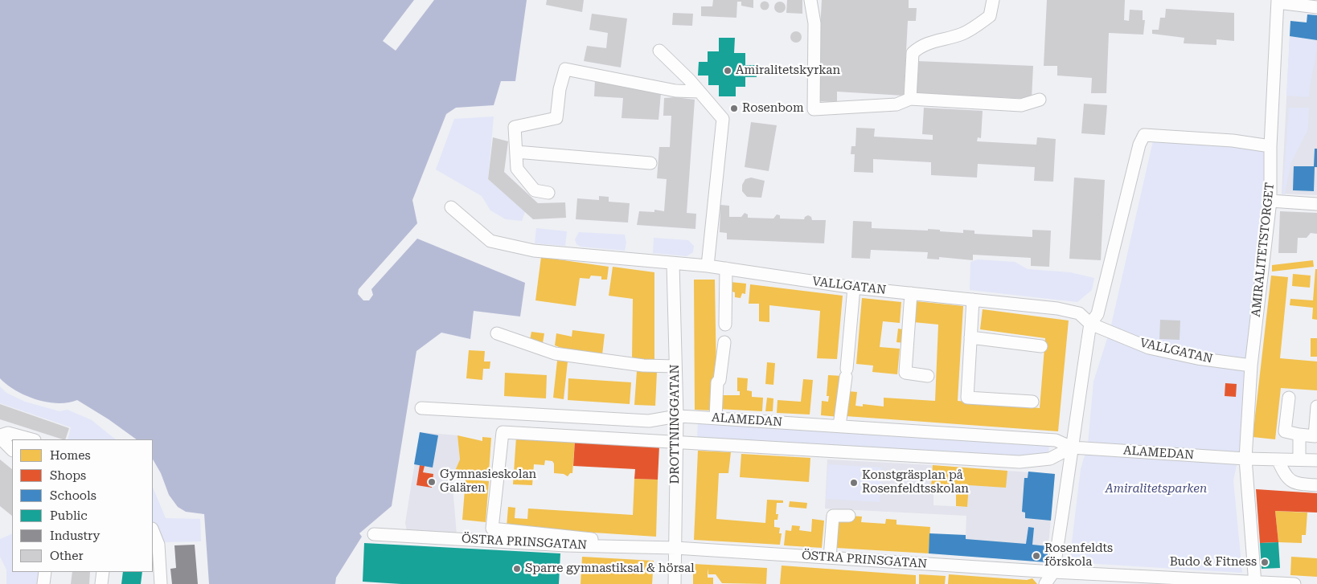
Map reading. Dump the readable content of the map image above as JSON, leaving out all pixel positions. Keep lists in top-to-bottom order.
{
  "streets": {
    "street": [
      "AMIRALITETSTORGET",
      "VALLGATAN",
      "ALAMEDAN",
      "DROTTNINGGATAN",
      "ÖSTRA PRINSGATAN"
    ]
  },
  "crossings": [
    ["AMIRALITETSTORGET", "VALLGATAN"],
    ["AMIRALITETSTORGET", "ALAMEDAN"],
    ["VALLGATAN", "DROTTNINGGATAN"],
    ["ALAMEDAN", "DROTTNINGGATAN"],
    ["ALAMEDAN", "ÖSTRA PRINSGATAN"],
    ["DROTTNINGGATAN", "ÖSTRA PRINSGATAN"]
  ],
  "parks": ["Amiralitetsparken"],
  "places": [
    "Amiralitetskyrkan",
    "Rosenbom",
    "Gymnasieskolan Galären",
    "Konstgräsplan på Rosenfeldtsskolan",
    "Rosenfeldts förskola",
    "Budo & Fitness",
    "Sparre gymnastiksal & hörsal"
  ],
  "legend": [
    "Homes",
    "Shops",
    "Schools",
    "Public",
    "Industry",
    "Other"
  ]
}
